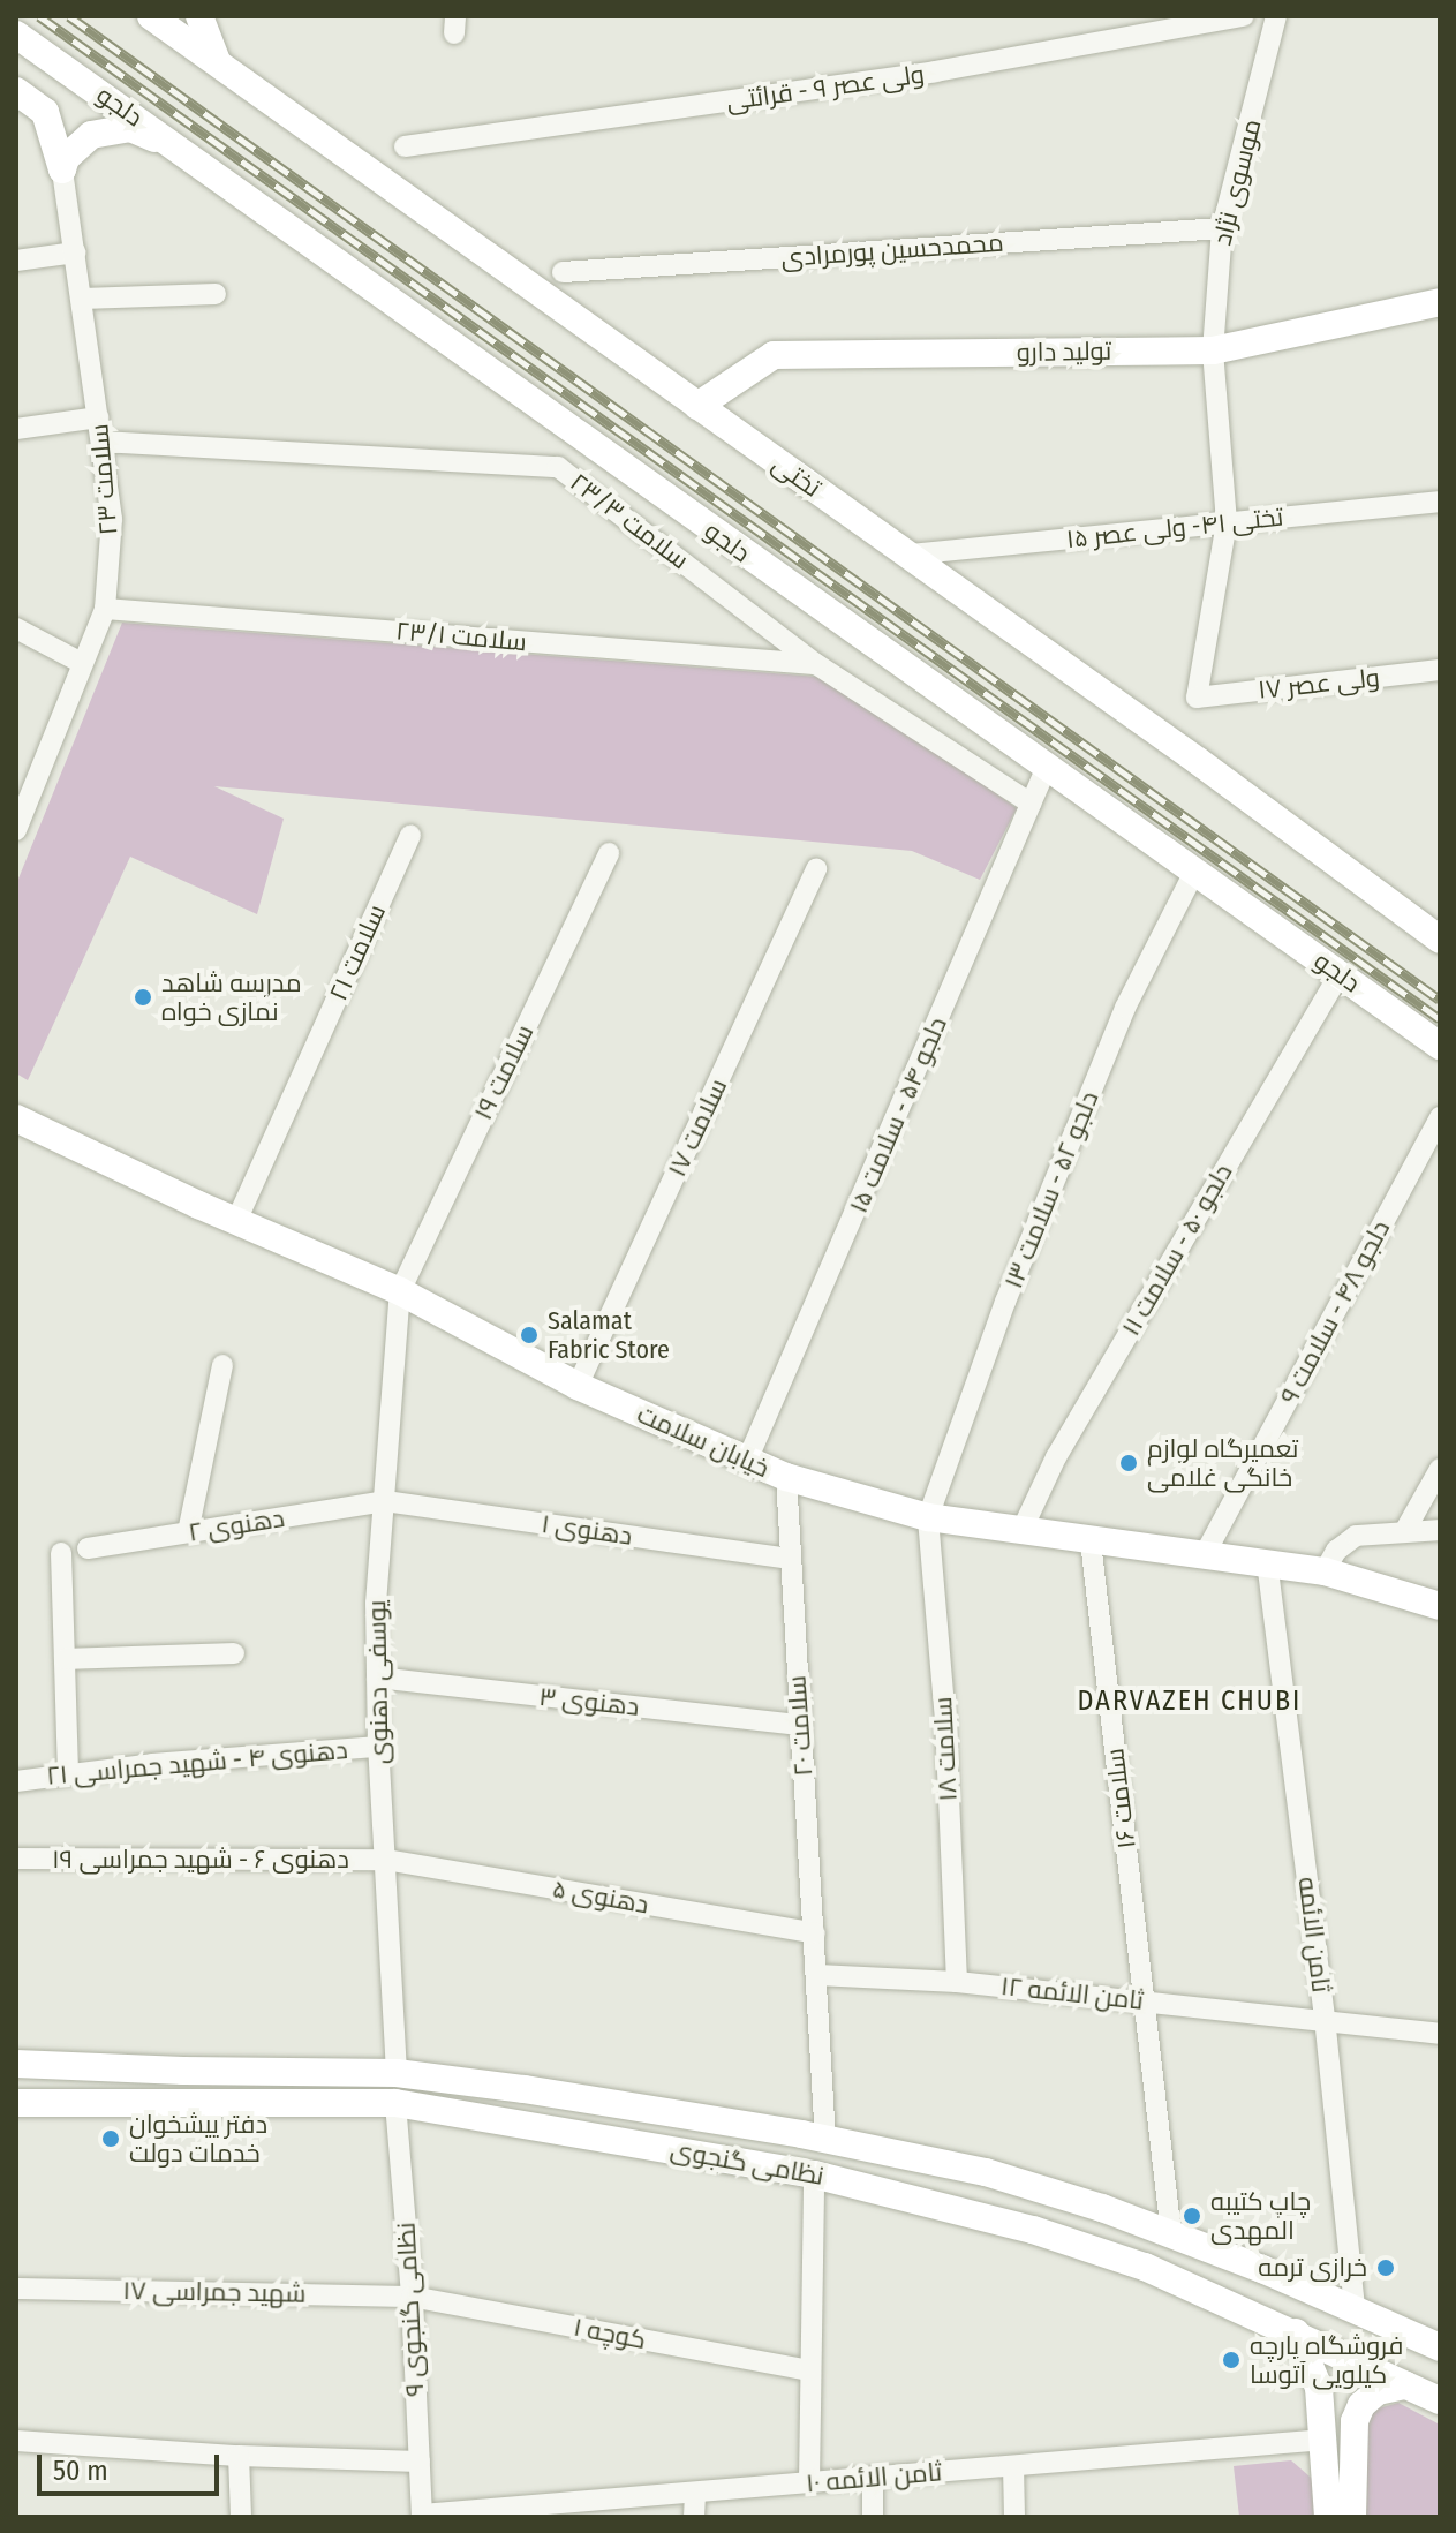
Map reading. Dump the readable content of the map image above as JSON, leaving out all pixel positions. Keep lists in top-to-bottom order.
{
  "streets": {
    "street": [
      "ولی عصر ۹ - قرائتی",
      "دلجو",
      "موسوی نژاد",
      "محمدحسین پورمرادی",
      "تولید دارو",
      "تختی",
      "سلامت ۲۳",
      "سلامت ۲۳/۳",
      "تختی ۴۱- ولی عصر ۱۵",
      "سلامت ۲۳/۱",
      "ولی عصر ۱۷",
      "سلامت ۲۱",
      "سلامت ۱۹",
      "دلجو ۵۴ - سلامت ۱۵",
      "سلامت ۱۷",
      "دلجو ۵۲ - سلامت ۱۳",
      "دلجو ۵۰ - سلامت ۱۱",
      "دلجو ۴۸ - سلامت ۹",
      "خیابان سلامت",
      "دهنوی ۲",
      "دهنوی ۱",
      "یوسفی دهنوی",
      "دهنوی ۳",
      "سلامت ۲۰",
      "سلامت ۱۸",
      "دهنوی ۴ - شهید جمراسی ۲۱",
      "سلامت ۱۶",
      "دهنوی ۶ - شهید جمراسی ۱۹",
      "دهنوی ۵",
      "ثامن الائمه",
      "ثامن الائمه ۱۲",
      "نظامی گنجوی",
      "شهید جمراسی ۱۷",
      "نظامی گنجوی ۹",
      "کوچه ۱",
      "ثامن الائمه ۱۰"
    ]
  },
  "crossings": [
    ["دلجو", "دلجو ۵۴ - سلامت ۱۵"],
    ["دلجو", "دلجو ۵۲ - سلامت ۱۳"],
    ["دلجو", "دلجو ۵۰ - سلامت ۱۱"],
    ["موسوی نژاد", "محمدحسین پورمرادی"],
    ["موسوی نژاد", "تولید دارو"],
    ["موسوی نژاد", "تختی ۴۱- ولی عصر ۱۵"],
    ["موسوی نژاد", "ولی عصر ۱۷"],
    ["تولید دارو", "تختی"],
    ["تختی", "تختی ۴۱- ولی عصر ۱۵"],
    ["سلامت ۲۳", "سلامت ۲۳/۳"],
    ["سلامت ۲۳", "سلامت ۲۳/۱"],
    ["سلامت ۲۳/۳", "سلامت ۲۳/۱"],
    ["سلامت ۲۳/۳", "دلجو ۵۴ - سلامت ۱۵"],
    ["سلامت ۲۱", "خیابان سلامت"],
    ["سلامت ۱۹", "خیابان سلامت"],
    ["سلامت ۱۹", "یوسفی دهنوی"],
    ["دلجو ۵۴ - سلامت ۱۵", "خیابان سلامت"],
    ["سلامت ۱۷", "خیابان سلامت"],
    ["دلجو ۵۲ - سلامت ۱۳", "خیابان سلامت"],
    ["دلجو ۵۲ - سلامت ۱۳", "سلامت ۱۸"],
    ["دلجو ۵۰ - سلامت ۱۱", "خیابان سلامت"],
    ["دلجو ۴۸ - سلامت ۹", "خیابان سلامت"],
    ["خیابان سلامت", "یوسفی دهنوی"],
    ["خیابان سلامت", "سلامت ۲۰"],
    ["خیابان سلامت", "سلامت ۱۸"],
    ["خیابان سلامت", "سلامت ۱۶"],
    ["خیابان سلامت", "ثامن الائمه"],
    ["دهنوی ۲", "دهنوی ۱"],
    ["دهنوی ۲", "یوسفی دهنوی"],
    ["دهنوی ۱", "یوسفی دهنوی"],
    ["دهنوی ۱", "سلامت ۲۰"],
    ["یوسفی دهنوی", "دهنوی ۳"],
    ["یوسفی دهنوی", "دهنوی ۴ - شهید جمراسی ۲۱"],
    ["یوسفی دهنوی", "دهنوی ۶ - شهید جمراسی ۱۹"],
    ["یوسفی دهنوی", "دهنوی ۵"],
    ["یوسفی دهنوی", "نظامی گنجوی"],
    ["دهنوی ۳", "سلامت ۲۰"],
    ["سلامت ۲۰", "دهنوی ۵"],
    ["سلامت ۲۰", "ثامن الائمه ۱۲"],
    ["سلامت ۲۰", "نظامی گنجوی"],
    ["سلامت ۱۸", "ثامن الائمه ۱۲"],
    ["سلامت ۱۶", "ثامن الائمه ۱۲"],
    ["سلامت ۱۶", "نظامی گنجوی"],
    ["دهنوی ۶ - شهید جمراسی ۱۹", "دهنوی ۵"],
    ["ثامن الائمه", "ثامن الائمه ۱۲"],
    ["ثامن الائمه", "نظامی گنجوی"],
    ["نظامی گنجوی", "نظامی گنجوی ۹"],
    ["شهید جمراسی ۱۷", "نظامی گنجوی ۹"],
    ["شهید جمراسی ۱۷", "کوچه ۱"],
    ["نظامی گنجوی ۹", "کوچه ۱"],
    ["نظامی گنجوی ۹", "ثامن الائمه ۱۰"]
  ],
  "districts": ["DARVAZEH CHUBI"],
  "places": [
    "مدرسه شاهد نمازی خواه",
    "Salamat Fabric Store",
    "تعمیرگاه لوازم خانگی غلامی",
    "دفتر پیشخوان خدمات دولت",
    "چاپ‌ کتیبه المهدی",
    "خرازی ترمه",
    "فروشگاه پارچه کیلویی آتوسا"
  ],
  "scale_bar": "50 m"
}
